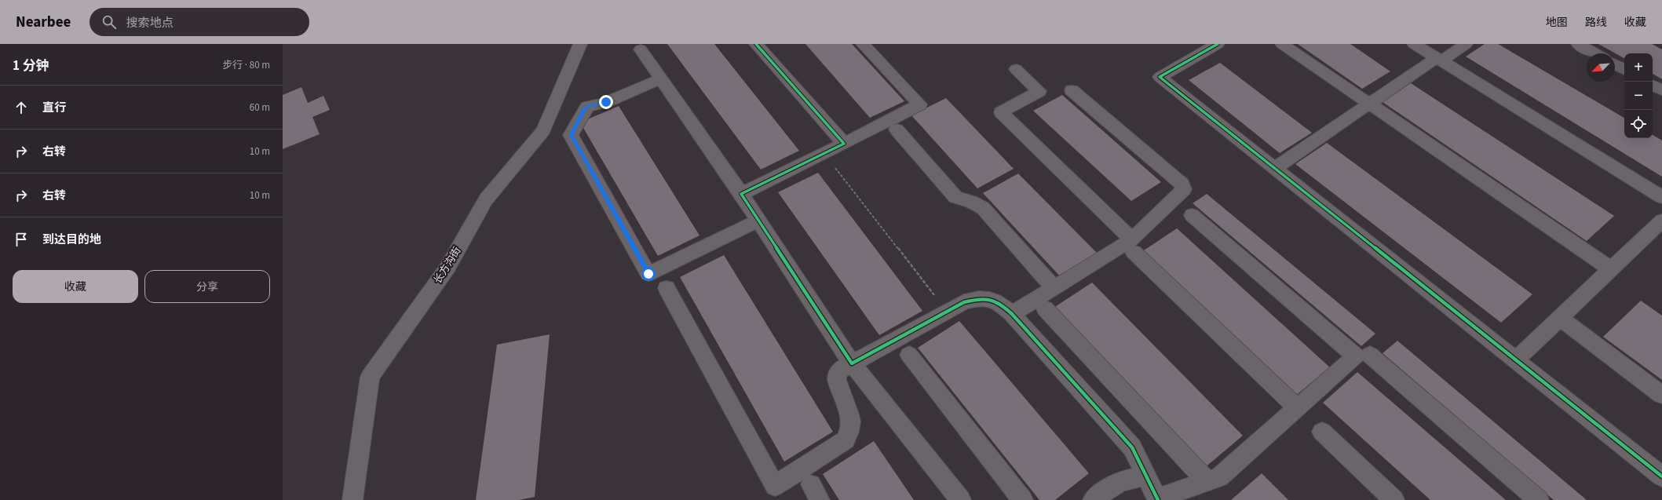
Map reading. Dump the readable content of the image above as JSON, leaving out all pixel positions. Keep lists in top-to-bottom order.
{
  "streets": {
    "street": ["长方沟街"]
  },
  "north": "bottom left",
  "page": {
    "header": "Nearbee",
    "search": "搜索地点",
    "nav": ["地图", "路线", "收藏"],
    "heading": ["1 分钟", "步行 · 80 m"],
    "map_buttons": ["+", "−"],
    "list": [
      ["直行", "60 m"],
      ["右转", "10 m"],
      ["右转", "10 m"],
      "到达目的地"
    ],
    "buttons": ["收藏", "分享"]
  }
}
